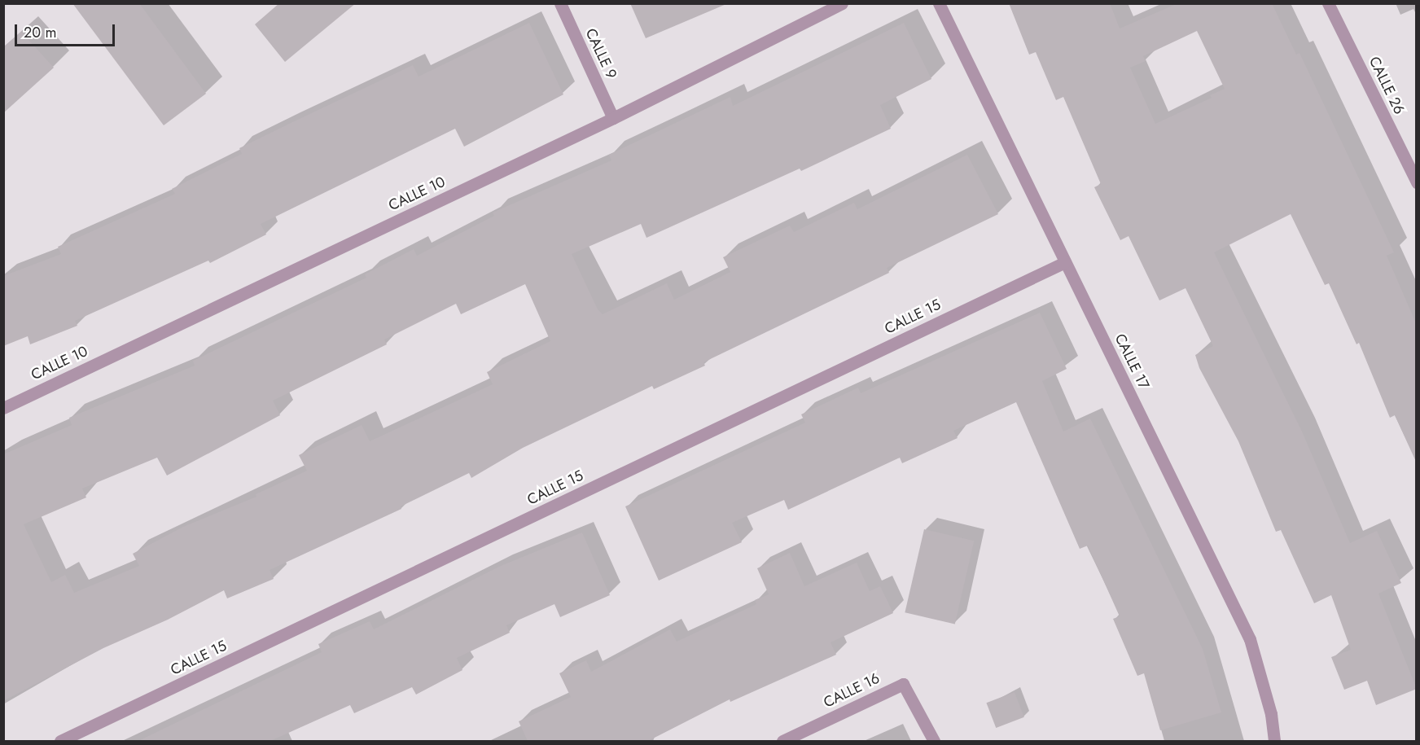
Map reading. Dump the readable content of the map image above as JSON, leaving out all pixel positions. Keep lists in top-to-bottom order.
{
  "streets": {
    "street": [
      "CALLE 9",
      "CALLE 26",
      "CALLE 10",
      "CALLE 15",
      "CALLE 17",
      "CALLE 16"
    ]
  },
  "crossings": [
    ["CALLE 9", "CALLE 10"],
    ["CALLE 15", "CALLE 17"]
  ],
  "scale_bar": "20 m"
}
